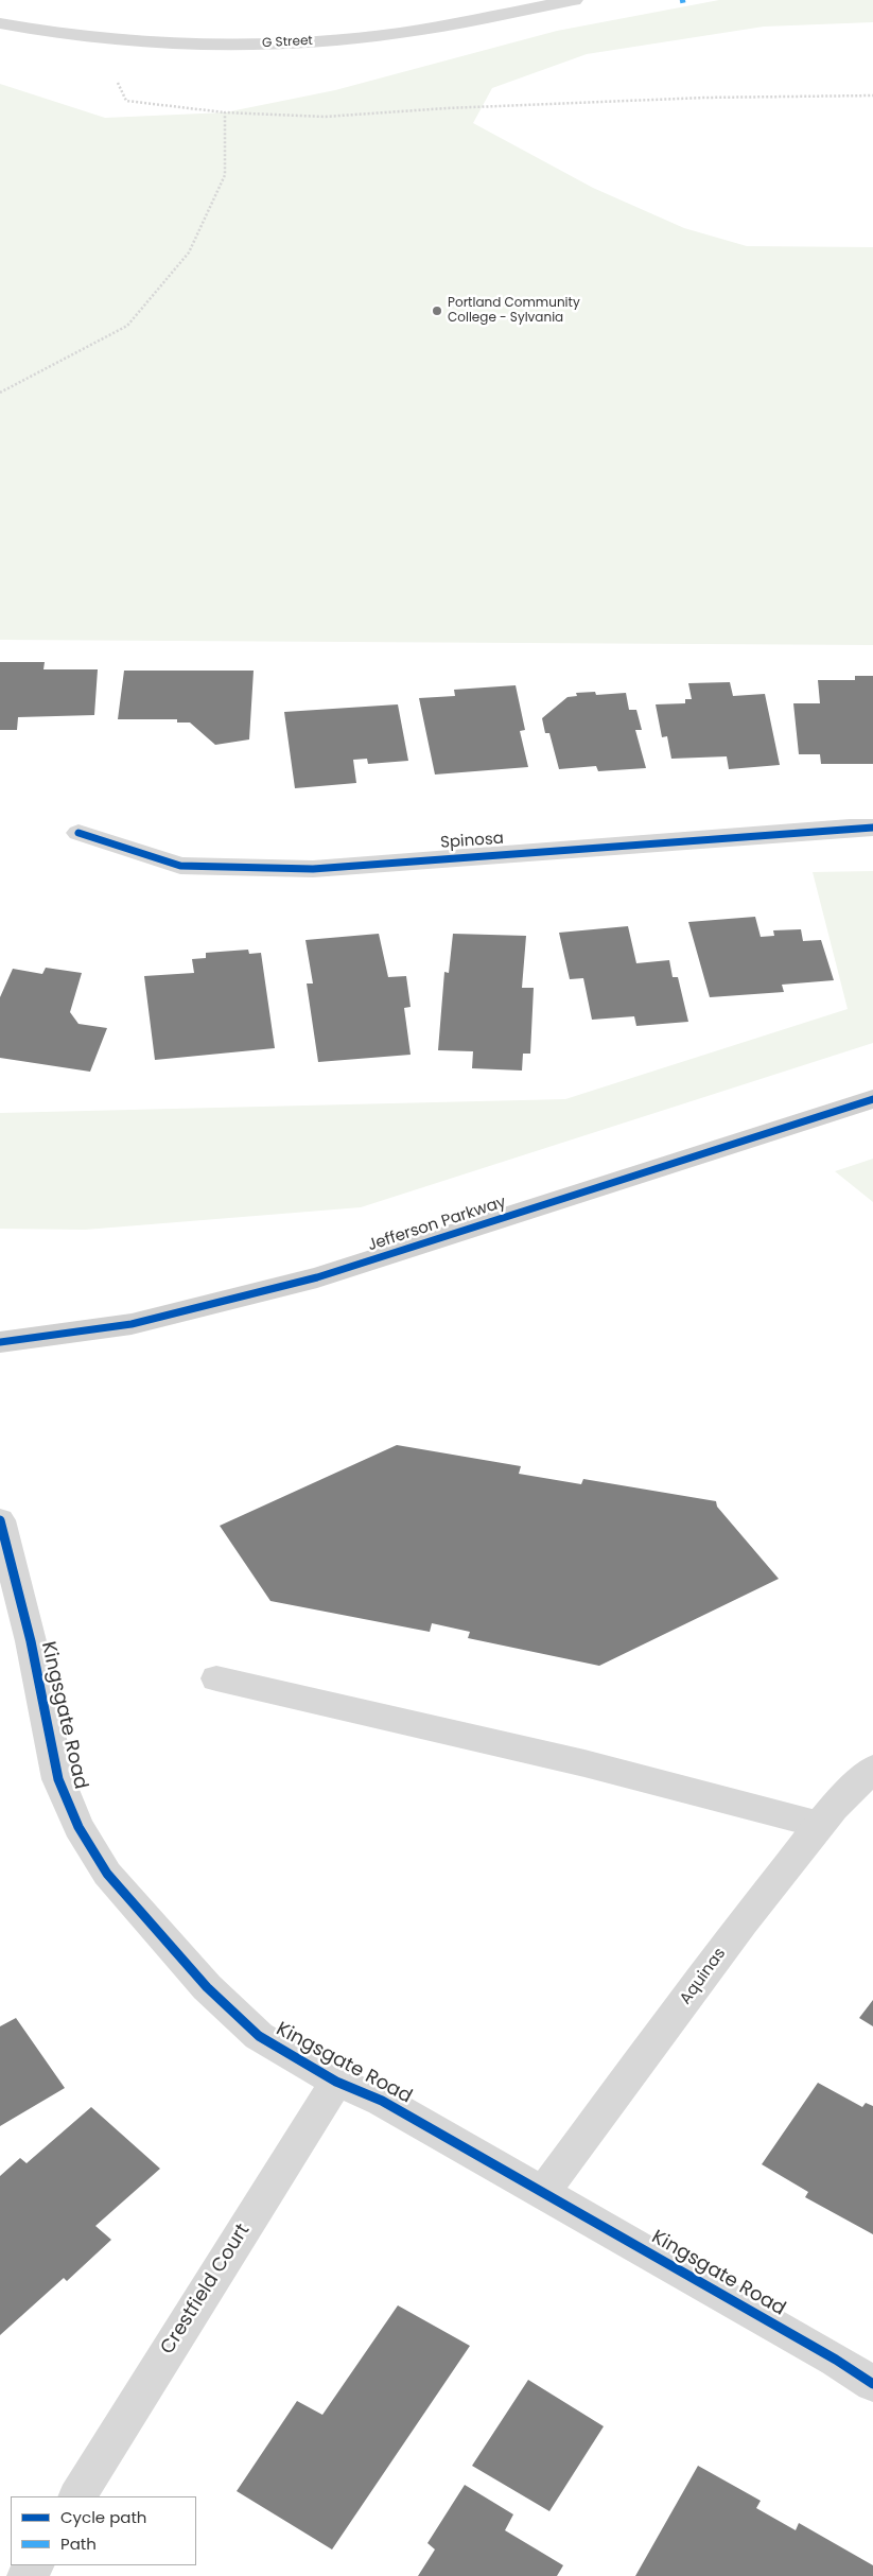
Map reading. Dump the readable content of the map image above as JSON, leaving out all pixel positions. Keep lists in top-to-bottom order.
{
  "streets": {
    "street": [
      "G Street",
      "Spinosa",
      "Jefferson Parkway",
      "Kingsgate Road",
      "Aquinas",
      "Crestfield Court"
    ]
  },
  "crossings": [
    ["Kingsgate Road", "Aquinas"],
    ["Kingsgate Road", "Crestfield Court"]
  ],
  "places": ["Portland Community College - Sylvania"],
  "legend": ["Cycle path", "Path"]
}
